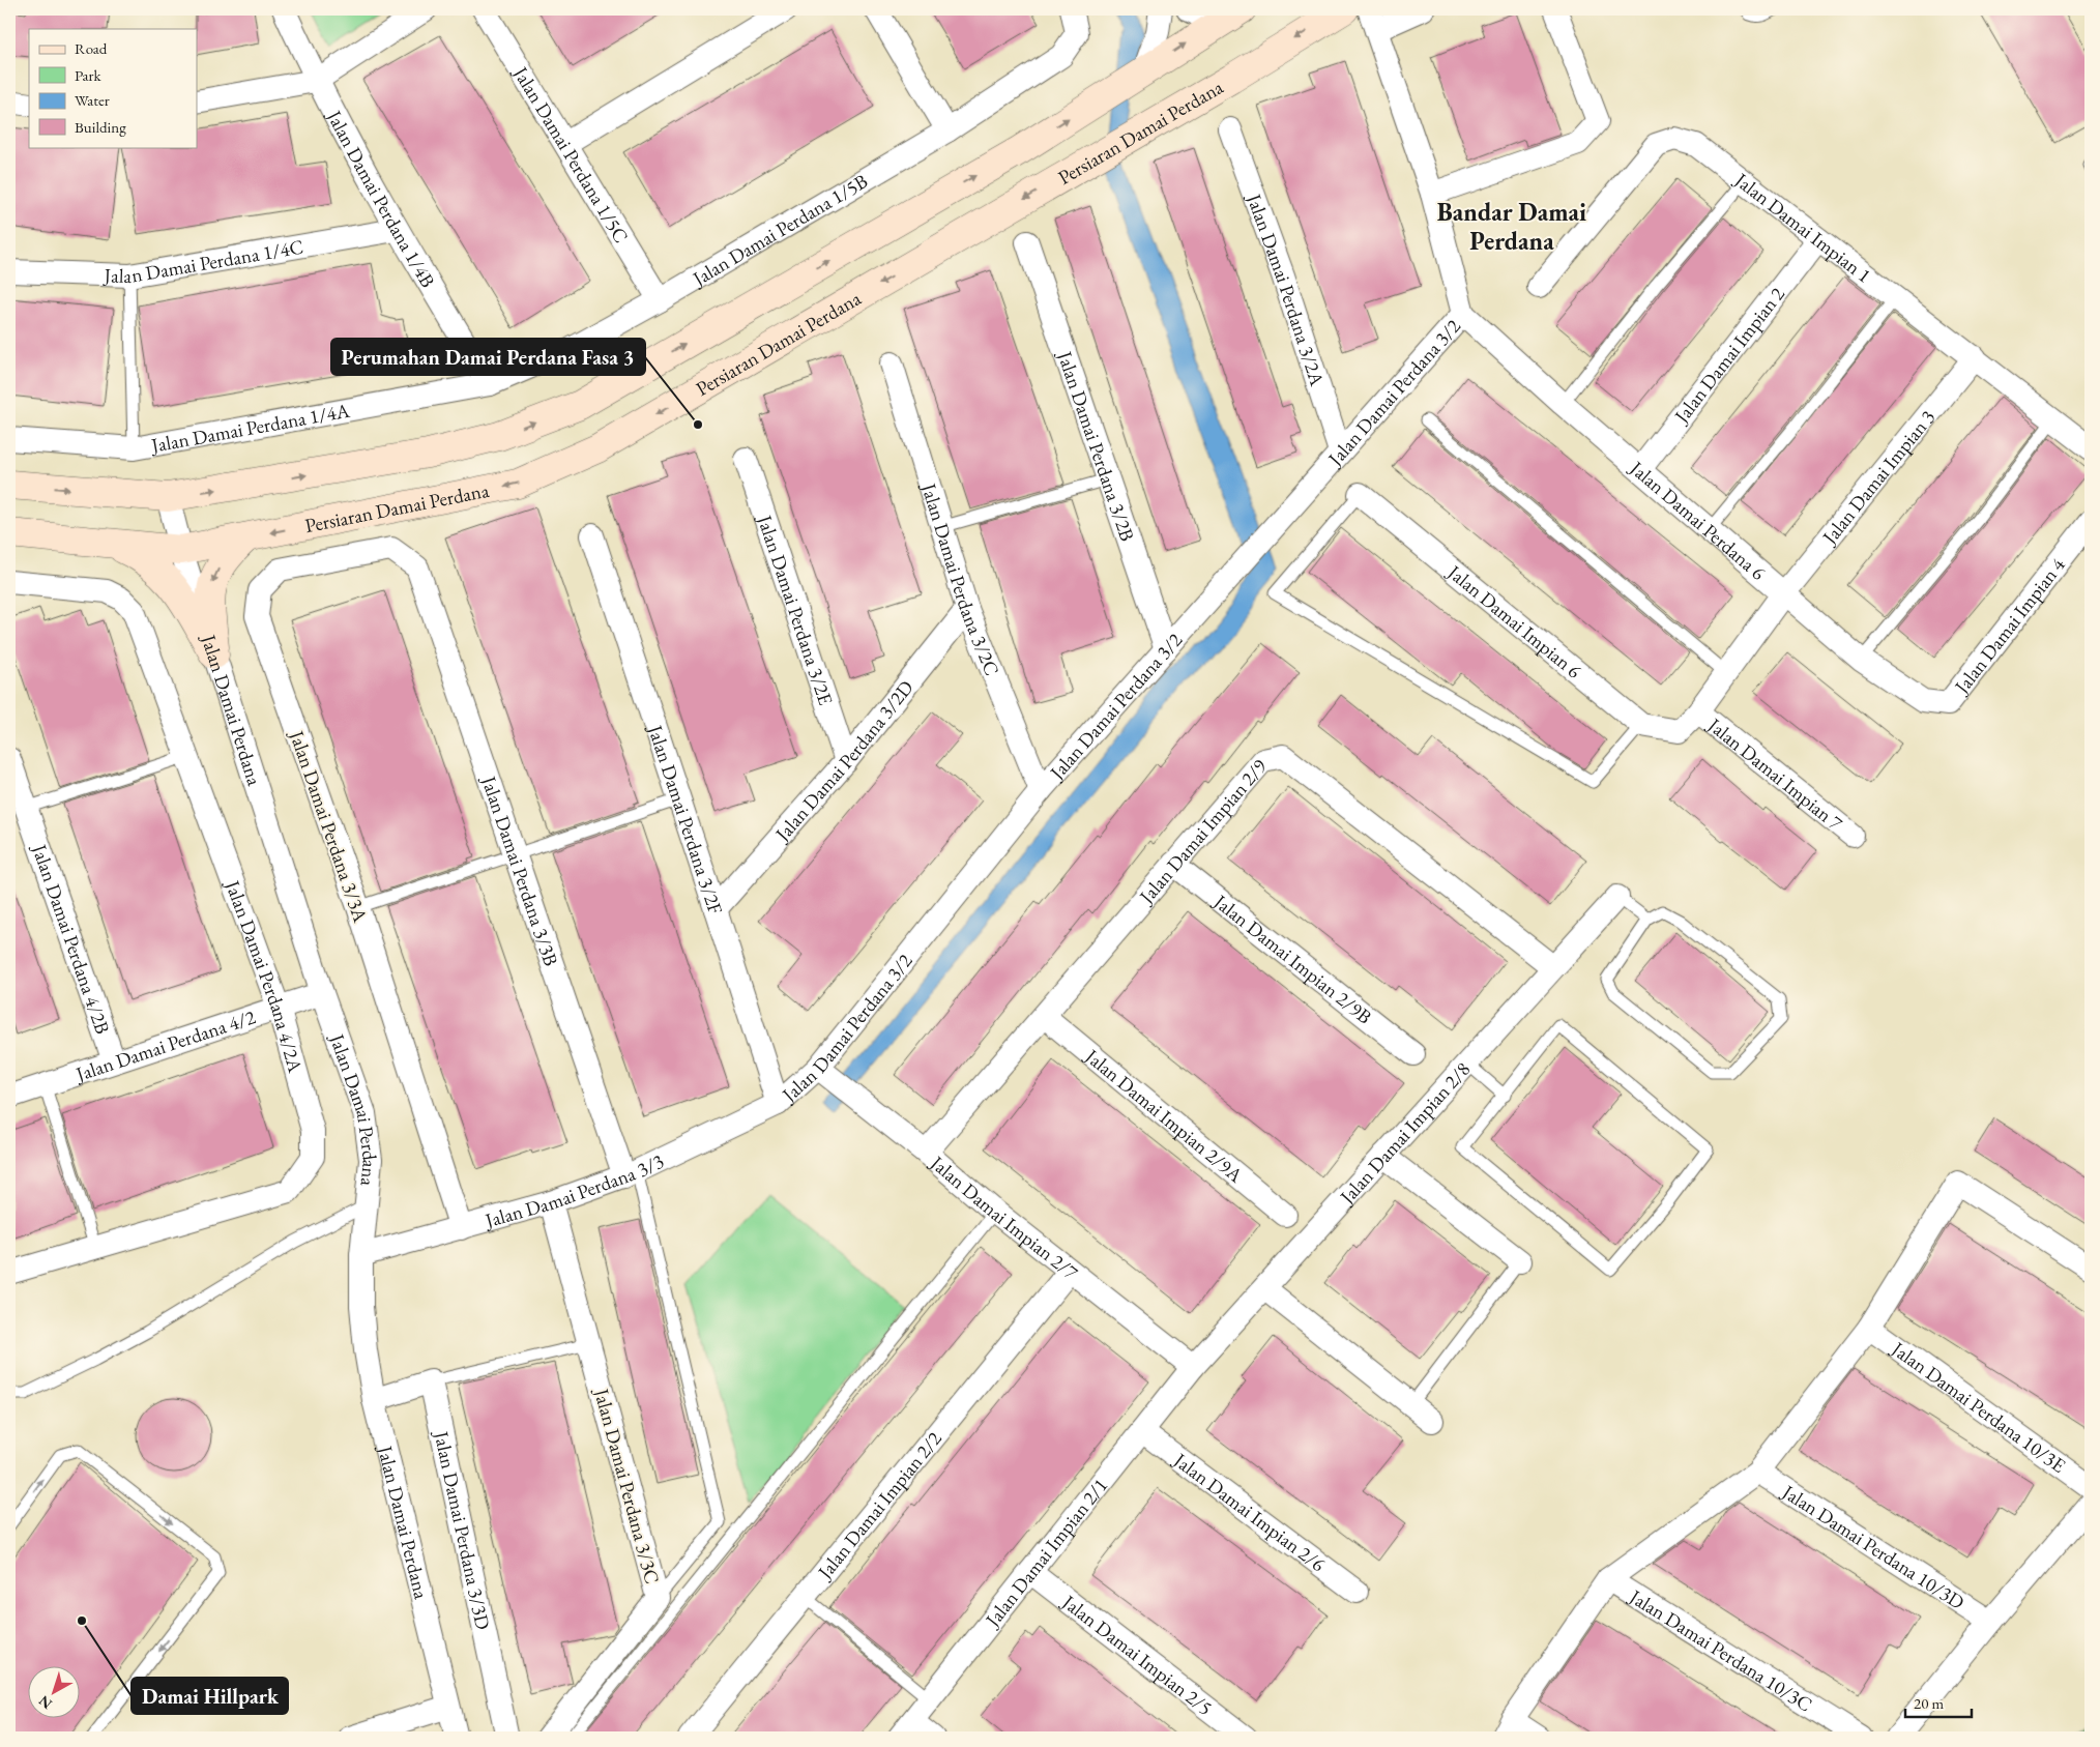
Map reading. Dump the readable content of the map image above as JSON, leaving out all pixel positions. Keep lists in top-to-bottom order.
{
  "streets": {
    "main road": ["Persiaran Damai Perdana"],
    "street": [
      "Jalan Damai Perdana 1/5C",
      "Jalan Damai Perdana 1/4B",
      "Jalan Damai Impian 1",
      "Jalan Damai Perdana 1/5B",
      "Jalan Damai Perdana 1/4C",
      "Jalan Damai Perdana 3/2A",
      "Jalan Damai Impian 2",
      "Jalan Damai Perdana 3/2",
      "Jalan Damai Perdana 1/4A",
      "Jalan Damai Perdana 3/2B",
      "Jalan Damai Impian 3",
      "Jalan Damai Perdana 6",
      "Jalan Damai Perdana 3/2C",
      "Jalan Damai Perdana 3/2E",
      "Jalan Damai Impian 6",
      "Jalan Damai Impian 4",
      "Jalan Damai Perdana",
      "Jalan Damai Perdana 3/2D",
      "Jalan Damai Impian 7",
      "Jalan Damai Perdana 3/2F",
      "Jalan Damai Perdana 3/3A",
      "Jalan Damai Impian 2/9",
      "Jalan Damai Perdana 3/3B",
      "Jalan Damai Perdana 4/2B",
      "Jalan Damai Impian 2/9B",
      "Jalan Damai Perdana 4/2A",
      "Jalan Damai Perdana 4/2",
      "Jalan Damai Impian 2/9A",
      "Jalan Damai Impian 2/8",
      "Jalan Damai Perdana 3/3",
      "Jalan Damai Impian 2/7",
      "Jalan Damai Perdana 10/3E",
      "Jalan Damai Perdana 3/3C",
      "Jalan Damai Impian 2/2",
      "Jalan Damai Impian 2/6",
      "Jalan Damai Perdana 3/3D",
      "Jalan Damai Perdana 10/3D",
      "Jalan Damai Impian 2/1",
      "Jalan Damai Perdana 10/3C",
      "Jalan Damai Impian 2/5"
    ]
  },
  "crossings": [
    ["Persiaran Damai Perdana", "Jalan Damai Perdana"],
    ["Jalan Damai Perdana 1/5C", "Jalan Damai Perdana 1/5B"],
    ["Jalan Damai Perdana 1/4B", "Jalan Damai Perdana 1/5B"],
    ["Jalan Damai Perdana 1/4B", "Jalan Damai Perdana 1/4C"],
    ["Jalan Damai Perdana 1/4B", "Jalan Damai Perdana 1/4A"],
    ["Jalan Damai Impian 1", "Jalan Damai Impian 2"],
    ["Jalan Damai Impian 1", "Jalan Damai Impian 3"],
    ["Jalan Damai Perdana 1/5B", "Jalan Damai Perdana 1/4A"],
    ["Jalan Damai Perdana 3/2A", "Jalan Damai Perdana 3/2"],
    ["Jalan Damai Impian 2", "Jalan Damai Perdana 6"],
    ["Jalan Damai Perdana 3/2", "Jalan Damai Perdana 3/2B"],
    ["Jalan Damai Perdana 3/2", "Jalan Damai Perdana 6"],
    ["Jalan Damai Perdana 3/2", "Jalan Damai Perdana 3/2C"],
    ["Jalan Damai Perdana 3/2", "Jalan Damai Perdana 3/2F"],
    ["Jalan Damai Perdana 3/2", "Jalan Damai Perdana 3/3"],
    ["Jalan Damai Perdana 3/2", "Jalan Damai Impian 2/7"],
    ["Jalan Damai Impian 3", "Jalan Damai Perdana 6"],
    ["Jalan Damai Impian 3", "Jalan Damai Impian 6"],
    ["Jalan Damai Impian 3", "Jalan Damai Impian 7"],
    ["Jalan Damai Perdana 6", "Jalan Damai Impian 4"],
    ["Jalan Damai Perdana 3/2C", "Jalan Damai Perdana 3/2D"],
    ["Jalan Damai Perdana 3/2E", "Jalan Damai Perdana 3/2D"],
    ["Jalan Damai Perdana", "Jalan Damai Perdana 4/2"],
    ["Jalan Damai Perdana", "Jalan Damai Perdana 3/3"],
    ["Jalan Damai Perdana 3/2D", "Jalan Damai Perdana 3/2F"],
    ["Jalan Damai Perdana 3/2F", "Jalan Damai Perdana 3/3"],
    ["Jalan Damai Perdana 3/3A", "Jalan Damai Perdana 3/3B"],
    ["Jalan Damai Perdana 3/3A", "Jalan Damai Perdana 3/3"],
    ["Jalan Damai Impian 2/9", "Jalan Damai Impian 2/9B"],
    ["Jalan Damai Impian 2/9", "Jalan Damai Impian 2/9A"],
    ["Jalan Damai Impian 2/9", "Jalan Damai Impian 2/8"],
    ["Jalan Damai Impian 2/9", "Jalan Damai Impian 2/7"],
    ["Jalan Damai Perdana 3/3B", "Jalan Damai Perdana 3/3"],
    ["Jalan Damai Perdana 4/2B", "Jalan Damai Perdana 4/2"],
    ["Jalan Damai Perdana 4/2A", "Jalan Damai Perdana 4/2"],
    ["Jalan Damai Impian 2/8", "Jalan Damai Impian 2/7"],
    ["Jalan Damai Impian 2/8", "Jalan Damai Impian 2/1"],
    ["Jalan Damai Perdana 3/3", "Jalan Damai Perdana 3/3C"],
    ["Jalan Damai Impian 2/7", "Jalan Damai Impian 2/2"],
    ["Jalan Damai Impian 2/7", "Jalan Damai Impian 2/1"],
    ["Jalan Damai Impian 2/6", "Jalan Damai Impian 2/1"],
    ["Jalan Damai Impian 2/1", "Jalan Damai Impian 2/5"]
  ],
  "districts": ["Bandar Damai Perdana"],
  "places": ["Perumahan Damai Perdana Fasa 3", "Damai Hillpark"],
  "legend": [
    "Road",
    "Park",
    "Water",
    "Building"
  ],
  "scale_bar": "20 m",
  "north": "bottom left"
}
